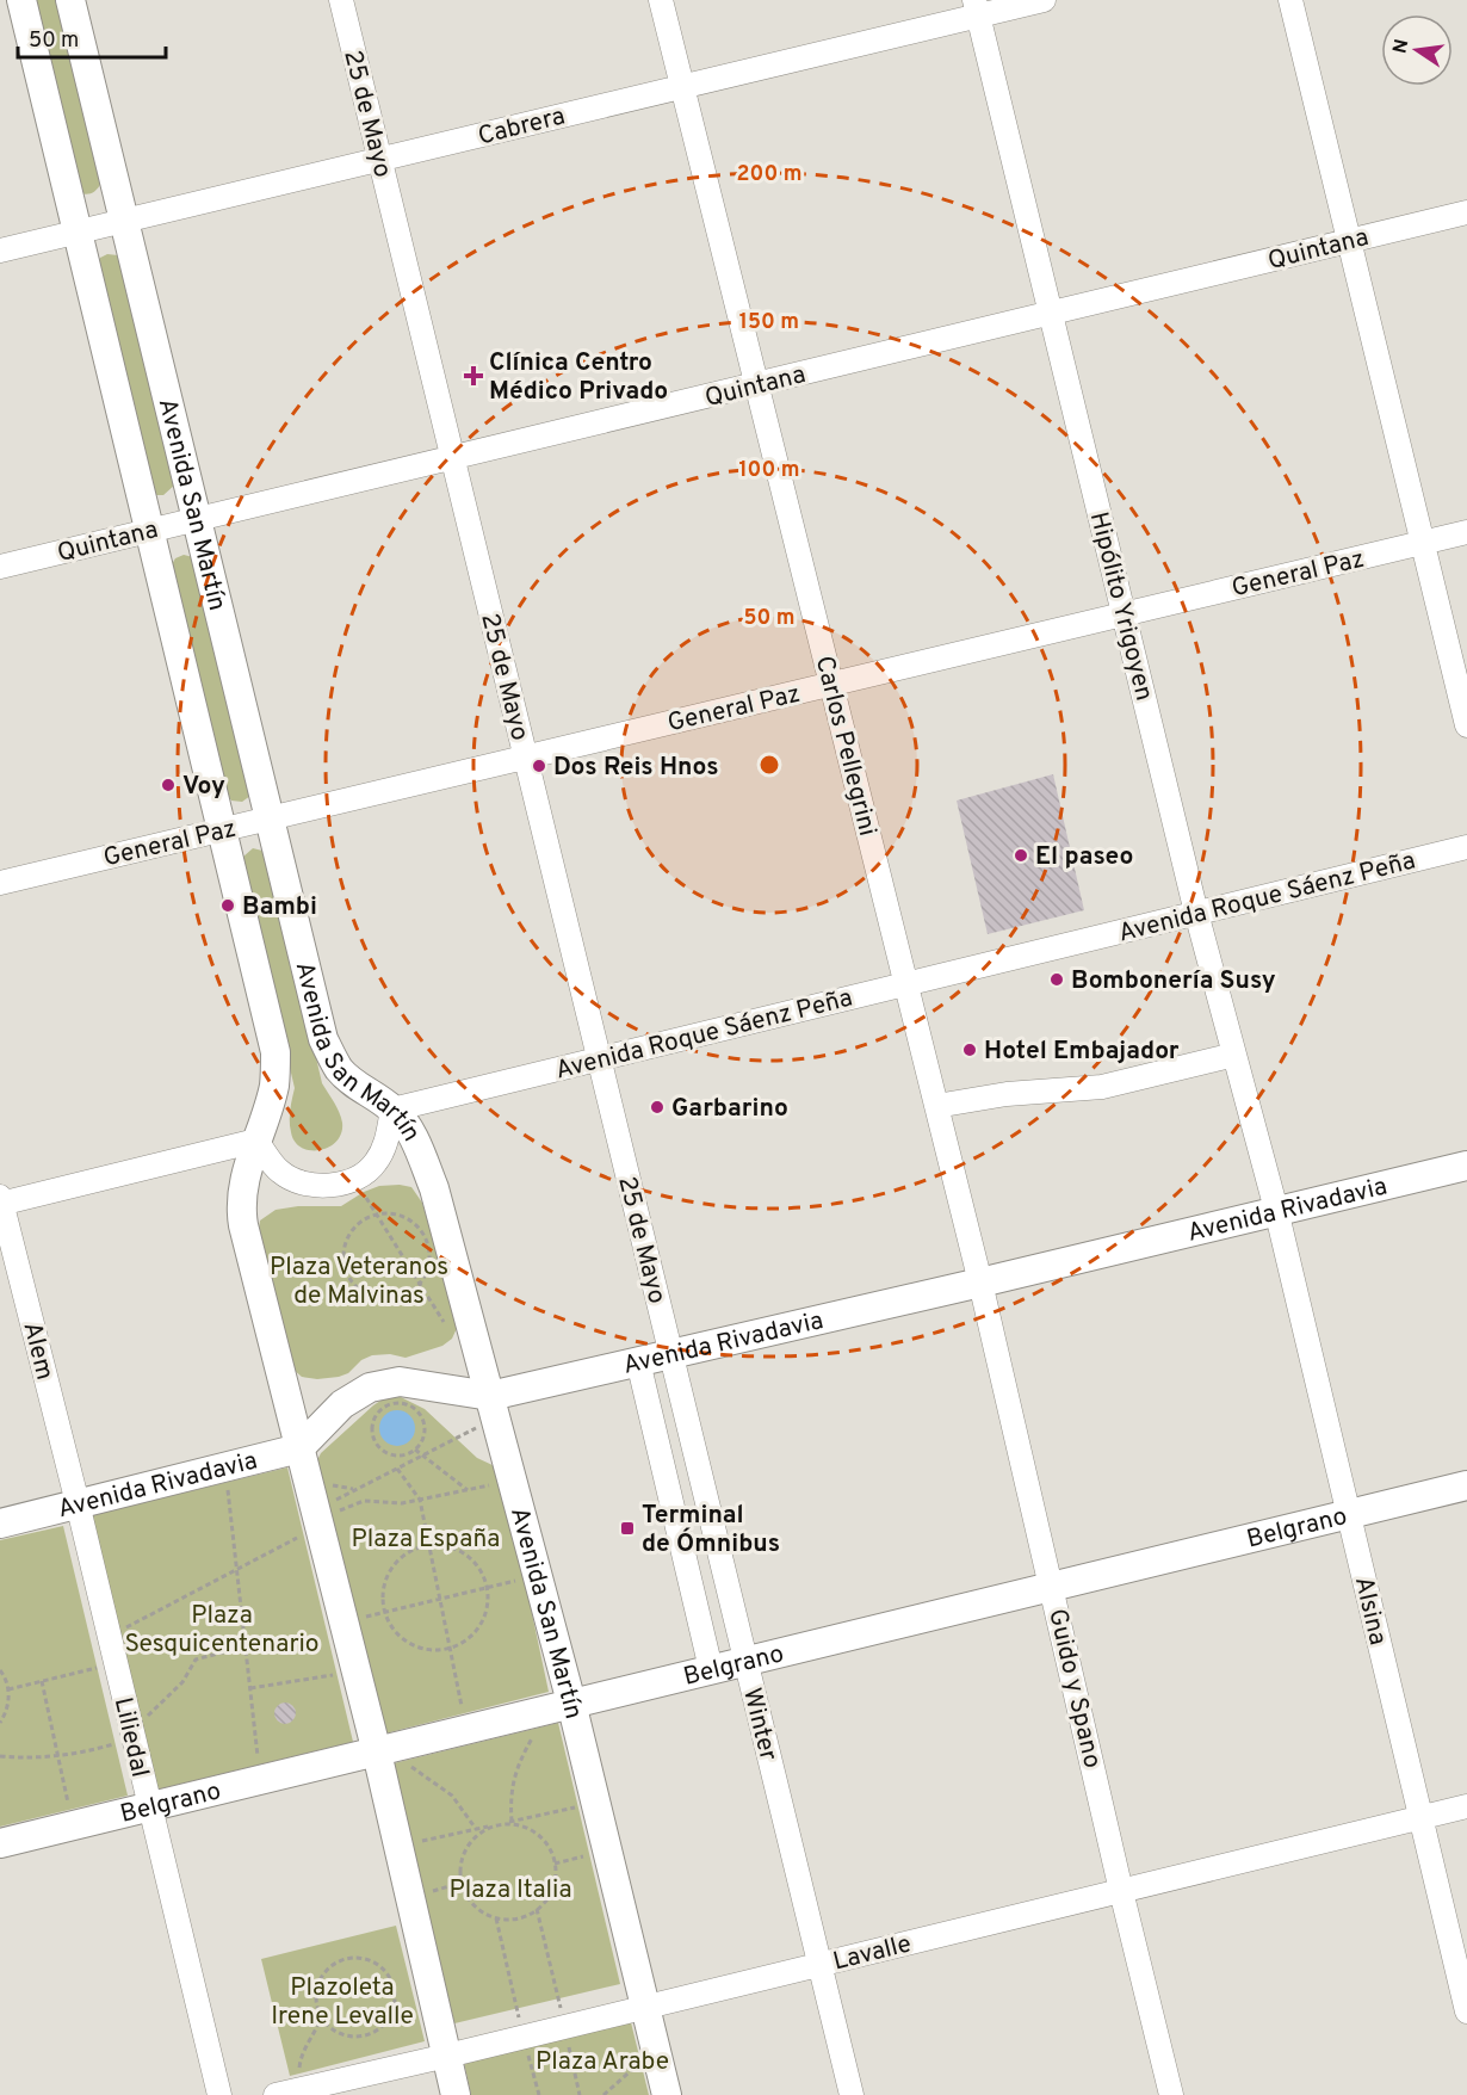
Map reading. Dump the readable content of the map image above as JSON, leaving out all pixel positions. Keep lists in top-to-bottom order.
{
  "streets": {
    "main road": ["Avenida San Martín", "Avenida Rivadavia", "Belgrano"],
    "street": [
      "25 de Mayo",
      "Cabrera",
      "Quintana",
      "General Paz",
      "Hipólito Yrigoyen",
      "Carlos Pellegrini",
      "Avenida Roque Sáenz Peña",
      "Alem",
      "Alsina",
      "Guido y Spano",
      "Winter",
      "Liliedal",
      "Lavalle"
    ]
  },
  "crossings": [
    ["25 de Mayo", "Cabrera"],
    ["25 de Mayo", "Quintana"],
    ["25 de Mayo", "General Paz"],
    ["25 de Mayo", "Avenida Roque Sáenz Peña"],
    ["25 de Mayo", "Avenida Rivadavia"],
    ["25 de Mayo", "Winter"],
    ["Cabrera", "Avenida San Martín"],
    ["Cabrera", "Hipólito Yrigoyen"],
    ["Cabrera", "Carlos Pellegrini"],
    ["Quintana", "Avenida San Martín"],
    ["Quintana", "Hipólito Yrigoyen"],
    ["Quintana", "Carlos Pellegrini"],
    ["Avenida San Martín", "General Paz"],
    ["Avenida San Martín", "Avenida Roque Sáenz Peña"],
    ["Avenida San Martín", "Avenida Rivadavia"],
    ["Avenida San Martín", "Belgrano"],
    ["Avenida San Martín", "Lavalle"],
    ["General Paz", "Hipólito Yrigoyen"],
    ["General Paz", "Carlos Pellegrini"],
    ["Hipólito Yrigoyen", "Avenida Roque Sáenz Peña"],
    ["Hipólito Yrigoyen", "Avenida Rivadavia"],
    ["Hipólito Yrigoyen", "Alsina"],
    ["Carlos Pellegrini", "Avenida Roque Sáenz Peña"],
    ["Carlos Pellegrini", "Avenida Rivadavia"],
    ["Carlos Pellegrini", "Guido y Spano"],
    ["Avenida Rivadavia", "Alem"],
    ["Avenida Rivadavia", "Alsina"],
    ["Avenida Rivadavia", "Guido y Spano"],
    ["Avenida Rivadavia", "Winter"],
    ["Avenida Rivadavia", "Liliedal"],
    ["Alem", "Liliedal"],
    ["Belgrano", "Alsina"],
    ["Belgrano", "Guido y Spano"],
    ["Belgrano", "Winter"],
    ["Belgrano", "Liliedal"],
    ["Alsina", "Lavalle"],
    ["Guido y Spano", "Lavalle"],
    ["Winter", "Lavalle"]
  ],
  "parks": [
    "Plaza Veteranos de Malvinas",
    "Plaza España",
    "Plaza Sesquicentenario",
    "Plaza Italia",
    "Plazoleta Irene Levalle",
    "Plaza Arabe"
  ],
  "places": {
    "health": ["Clínica Centro Médico Privado"],
    "other": [
      "Dos Reis Hnos",
      "Voy",
      "El paseo",
      "Bambi",
      "Bombonería Susy",
      "Hotel Embajador",
      "Garbarino"
    ],
    "transit": ["Terminal de Ómnibus"]
  },
  "scale_bar": "50 m",
  "north": "left",
  "rings": [
    "200 m",
    "150 m",
    "100 m",
    "50 m"
  ]
}
